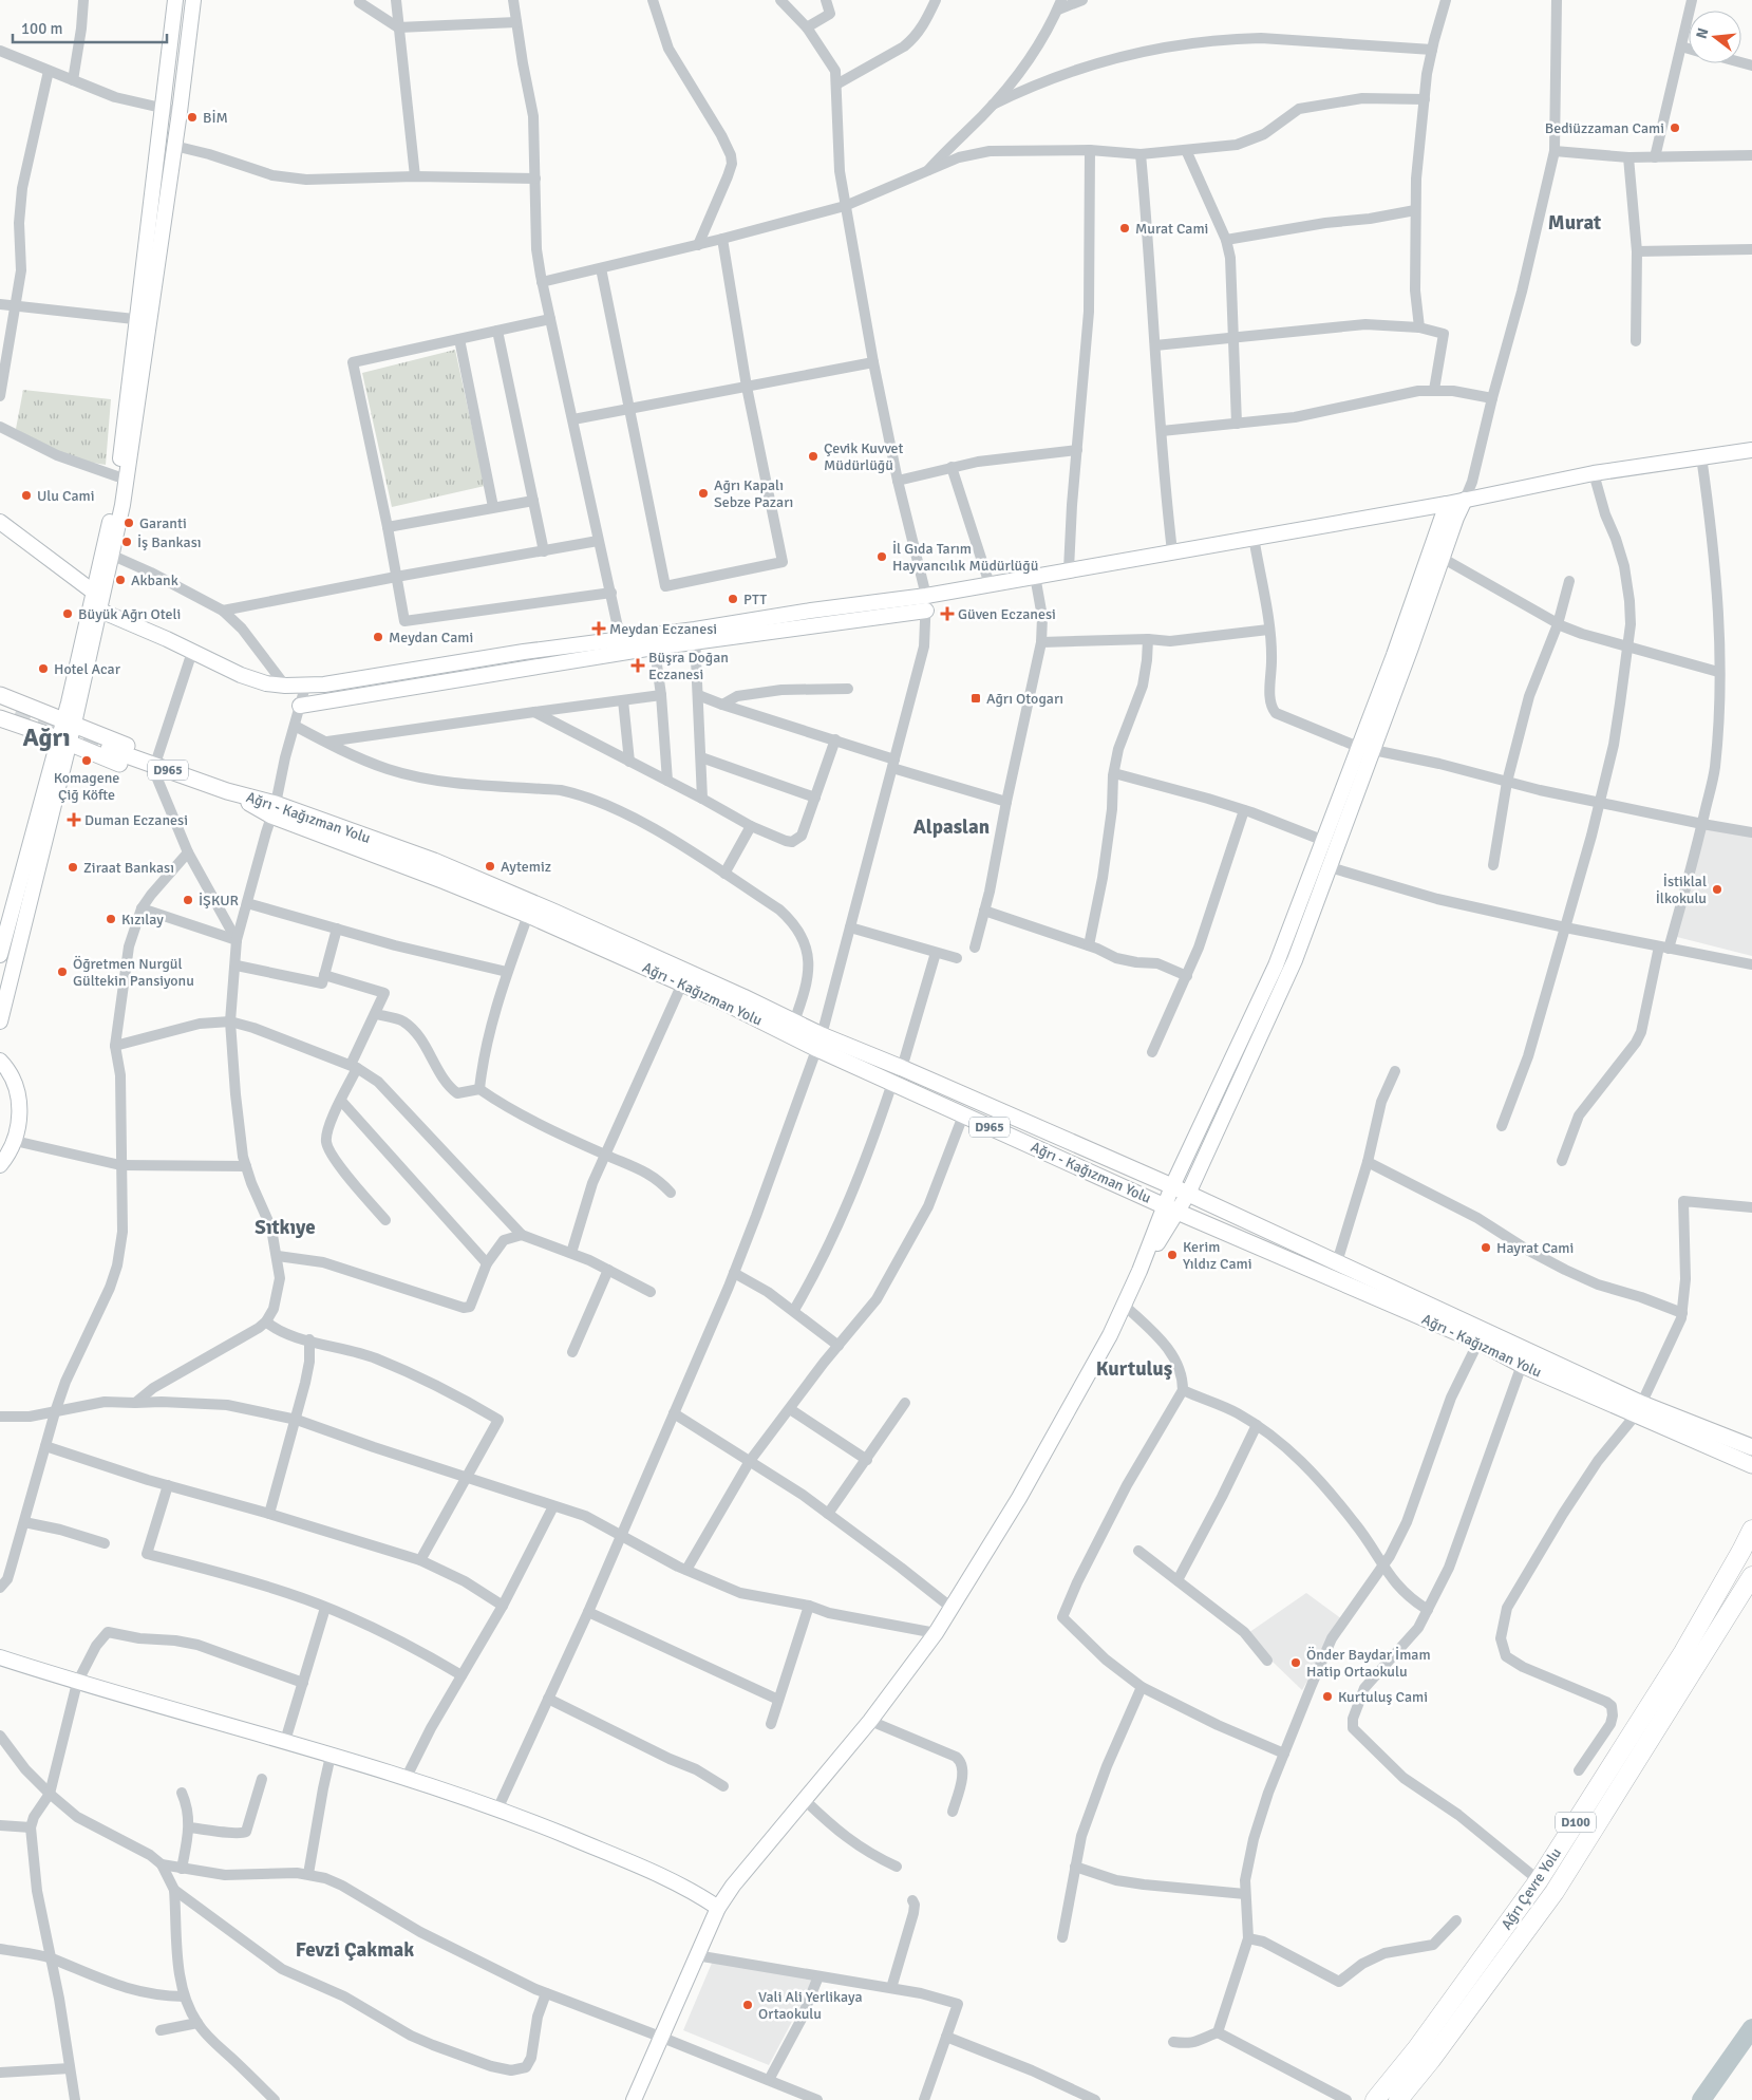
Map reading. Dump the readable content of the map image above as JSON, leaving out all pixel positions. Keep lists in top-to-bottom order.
{
  "streets": {
    "highway": ["D100", "Ağrı Çevre Yolu"],
    "main road": ["D965", "Ağrı - Kağızman Yolu"]
  },
  "districts": [
    "Murat",
    "Ağrı",
    "Alpaslan",
    "Sıtkıye",
    "Kurtuluş",
    "Fevzi Çakmak"
  ],
  "places": {
    "other": [
      "BİM",
      "Bediüzzaman Cami",
      "Murat Cami",
      "Çevik Kuvvet Müdürlüğü",
      "Ağrı Kapalı Sebze Pazarı",
      "Ulu Cami",
      "Garanti",
      "İş Bankası",
      "İl Gıda Tarım Hayvancılık Müdürlüğü",
      "Akbank",
      "PTT",
      "Büyük Ağrı Oteli",
      "Meydan Cami",
      "Hotel Acar",
      "Komagene Çiğ Köfte",
      "Aytemiz",
      "Ziraat Bankası",
      "İstiklal İlkokulu",
      "İŞKUR",
      "Kızılay",
      "Öğretmen Nurgül Gültekin Pansiyonu",
      "Hayrat Cami",
      "Kerim Yıldız Cami",
      "Önder Baydar İmam Hatip Ortaokulu",
      "Kurtuluş Cami",
      "Vali Ali Yerlikaya Ortaokulu"
    ],
    "health": [
      "Güven Eczanesi",
      "Meydan Eczanesi",
      "Büşra Doğan Eczanesi",
      "Duman Eczanesi"
    ],
    "transit": ["Ağrı Otogarı"]
  },
  "scale_bar": "100 m",
  "north": "left"
}
